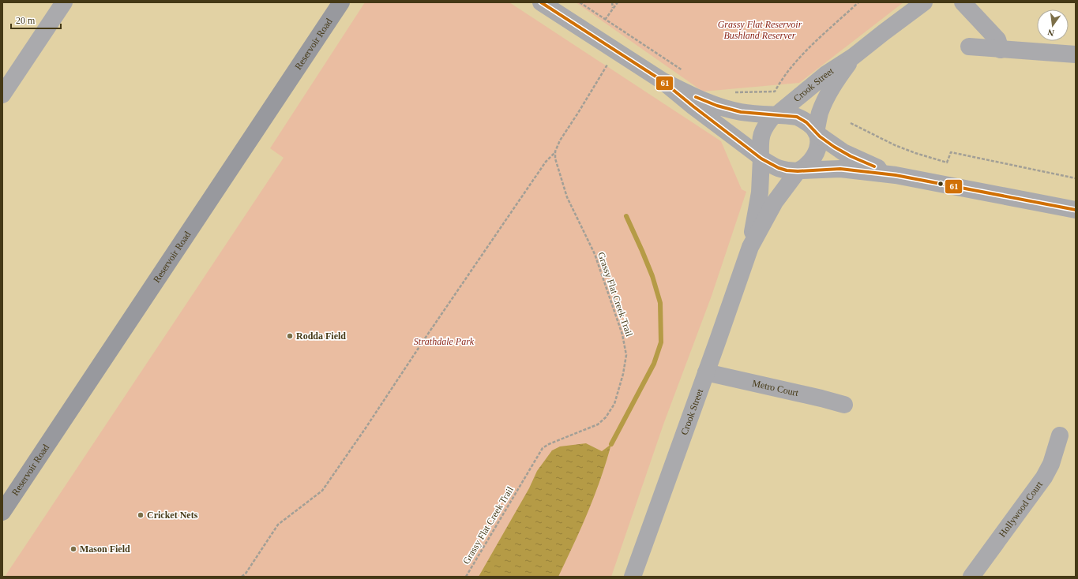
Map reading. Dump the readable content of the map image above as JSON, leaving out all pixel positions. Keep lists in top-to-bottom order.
{
  "streets": {
    "main road": ["Reservoir Road"],
    "street": ["Crook Street", "Metro Court", "Hollywood Court"],
    "path": ["Grassy Flat Creek Trail"]
  },
  "crossings": [
    ["Crook Street", "Metro Court"]
  ],
  "parks": ["Grassy Flat Reservoir Bushland Reserver", "Strathdale Park"],
  "places": ["Rodda Field", "Cricket Nets", "Mason Field"],
  "lines": ["transit line 61"],
  "scale_bar": "20 m",
  "north": "bottom"
}
